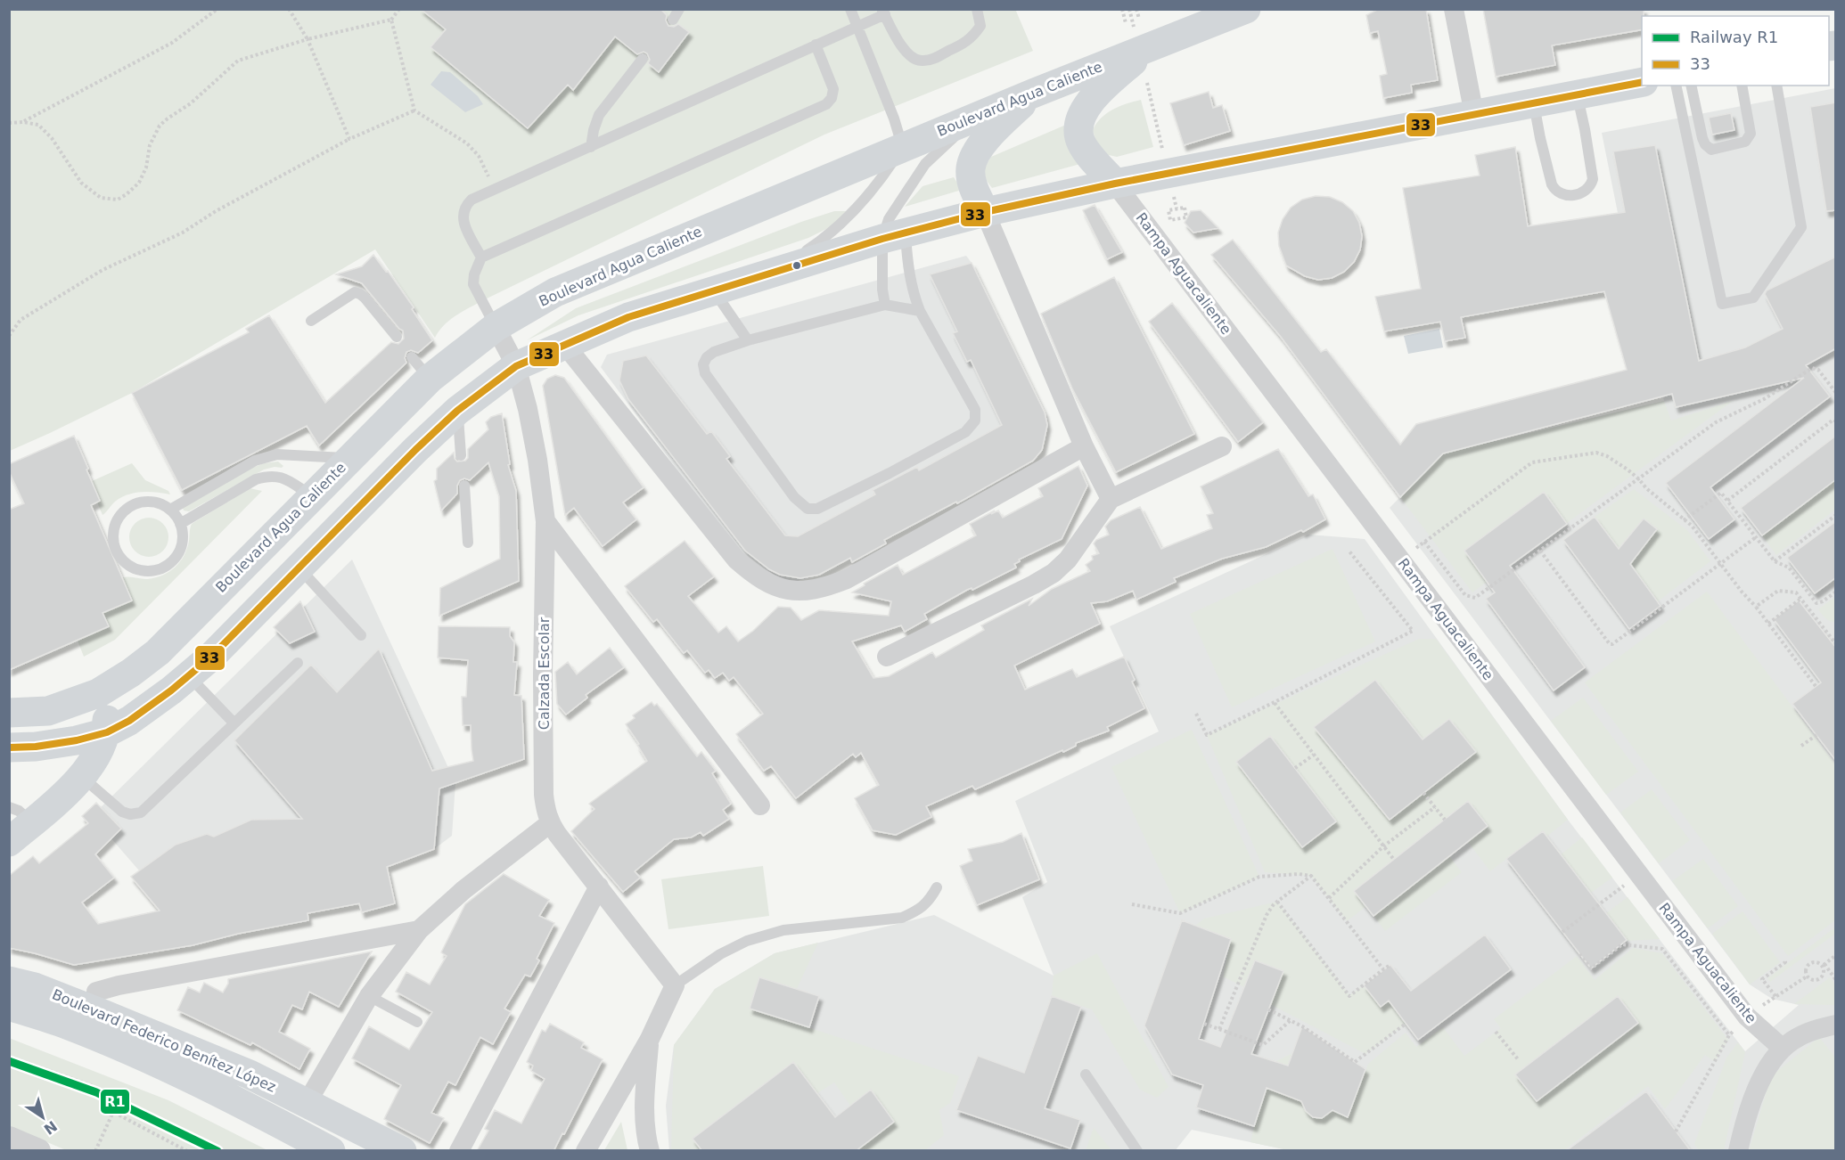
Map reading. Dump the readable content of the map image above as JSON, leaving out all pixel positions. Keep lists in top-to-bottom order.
{
  "streets": {
    "main road": ["Boulevard Agua Caliente", "Boulevard Federico Benítez López"],
    "street": ["Rampa Aguacaliente", "Calzada Escolar"]
  },
  "crossings": [
    ["Boulevard Agua Caliente", "Calzada Escolar"]
  ],
  "lines": ["transit line 33", "rail line R1"],
  "legend": ["Railway R1", "33"],
  "north": "bottom right"
}
